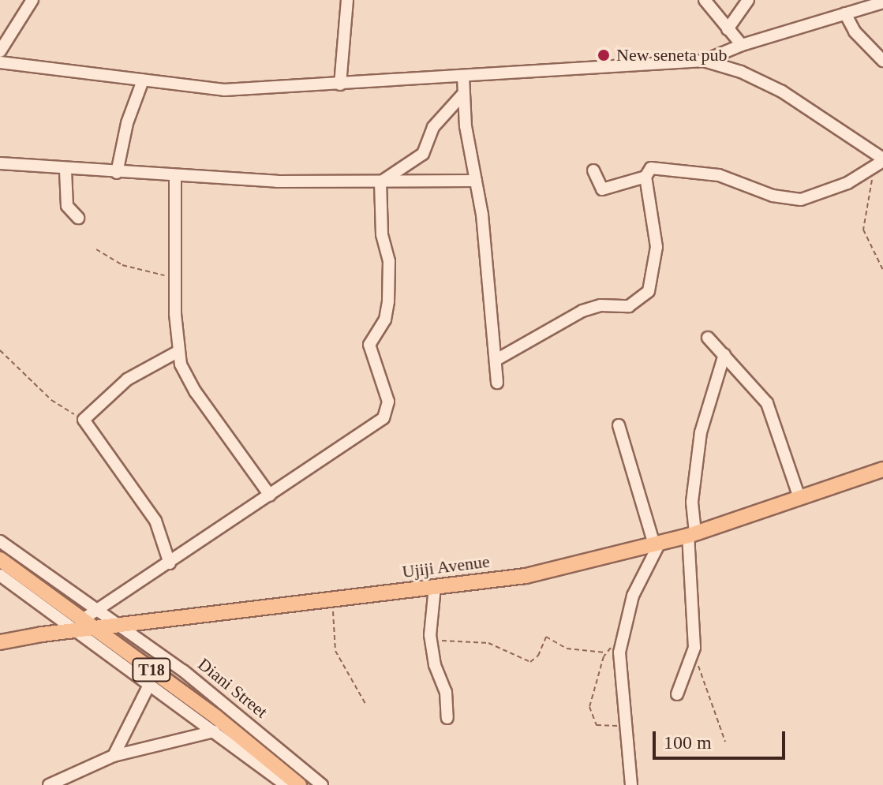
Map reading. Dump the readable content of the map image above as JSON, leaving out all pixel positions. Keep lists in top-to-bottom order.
{
  "streets": {
    "main road": ["Ujiji Avenue", "T18"],
    "street": ["Diani Street"]
  },
  "crossings": [
    ["Ujiji Avenue", "T18"],
    ["Ujiji Avenue", "Diani Street"]
  ],
  "places": ["New seneta pub"],
  "scale_bar": "100 m"
}
